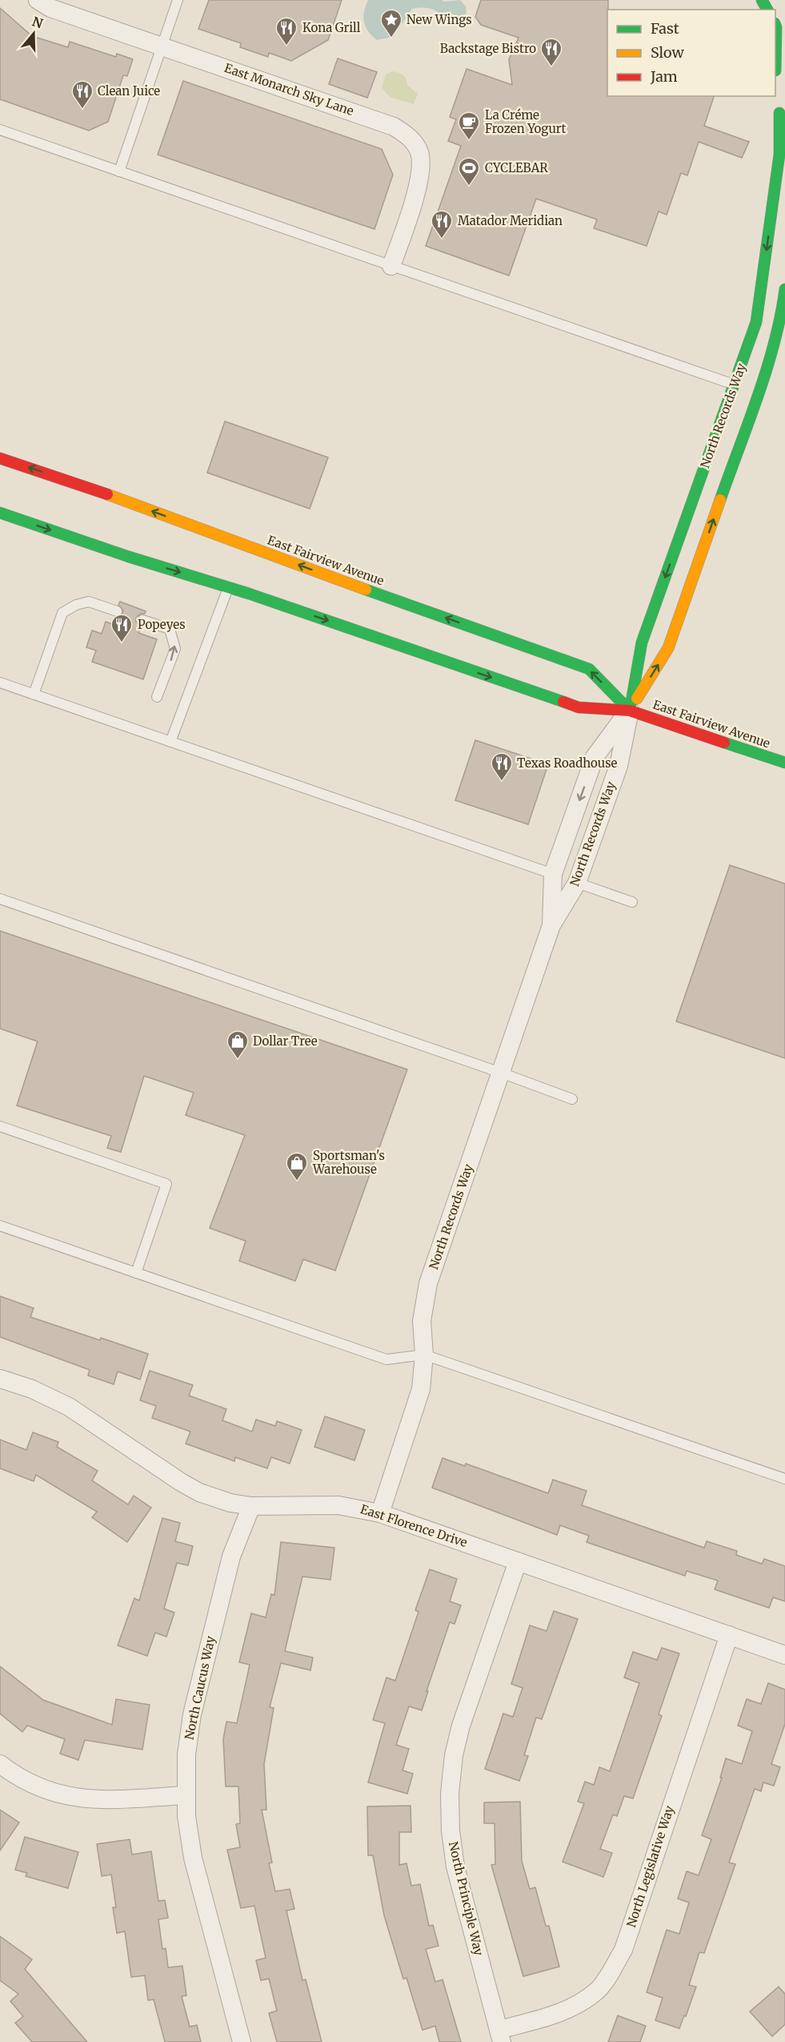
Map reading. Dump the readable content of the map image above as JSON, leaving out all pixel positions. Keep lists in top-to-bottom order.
{
  "streets": {
    "main road": ["North Records Way", "East Fairview Avenue"],
    "street": [
      "East Monarch Sky Lane",
      "East Florence Drive",
      "North Caucus Way",
      "North Legislative Way",
      "North Principle Way"
    ]
  },
  "crossings": [
    ["North Records Way", "East Fairview Avenue"],
    ["North Records Way", "East Florence Drive"],
    ["East Florence Drive", "North Caucus Way"],
    ["East Florence Drive", "North Legislative Way"],
    ["East Florence Drive", "North Principle Way"],
    ["North Legislative Way", "North Principle Way"]
  ],
  "places": {
    "place": ["New Wings"],
    "restaurant": [
      "Kona Grill",
      "Backstage Bistro",
      "Clean Juice",
      "Matador Meridian",
      "Popeyes",
      "Texas Roadhouse"
    ],
    "cafe": ["La Créme Frozen Yogurt"],
    "sports": ["CYCLEBAR"],
    "shop": ["Dollar Tree", "Sportsman's Warehouse"]
  },
  "legend": ["Fast", "Slow", "Jam"],
  "north": "top"
}
